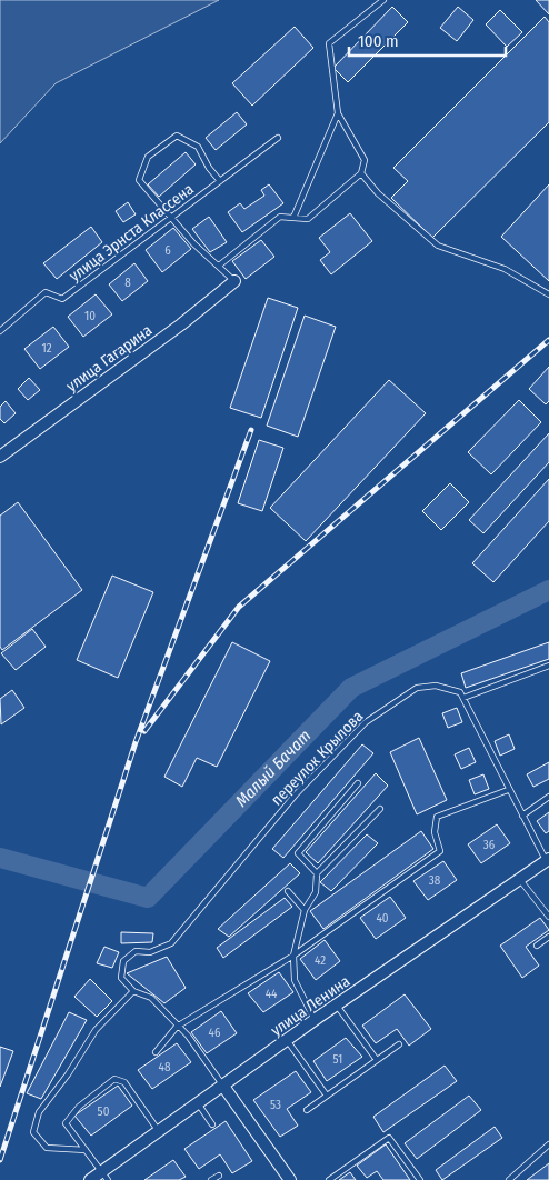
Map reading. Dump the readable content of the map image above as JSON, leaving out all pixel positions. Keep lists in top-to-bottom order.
{
  "streets": {
    "street": ["улица Гагарина", "улица Ленина"],
    "lane": ["улица Эрнста Классена", "переулок Крылова"]
  },
  "water": ["Малый Бачат"],
  "house_numbers": [
    "6",
    "8",
    "10",
    "12",
    "36",
    "38",
    "40",
    "42",
    "44",
    "46",
    "51",
    "48",
    "53",
    "50"
  ],
  "scale_bar": "100 m"
}
